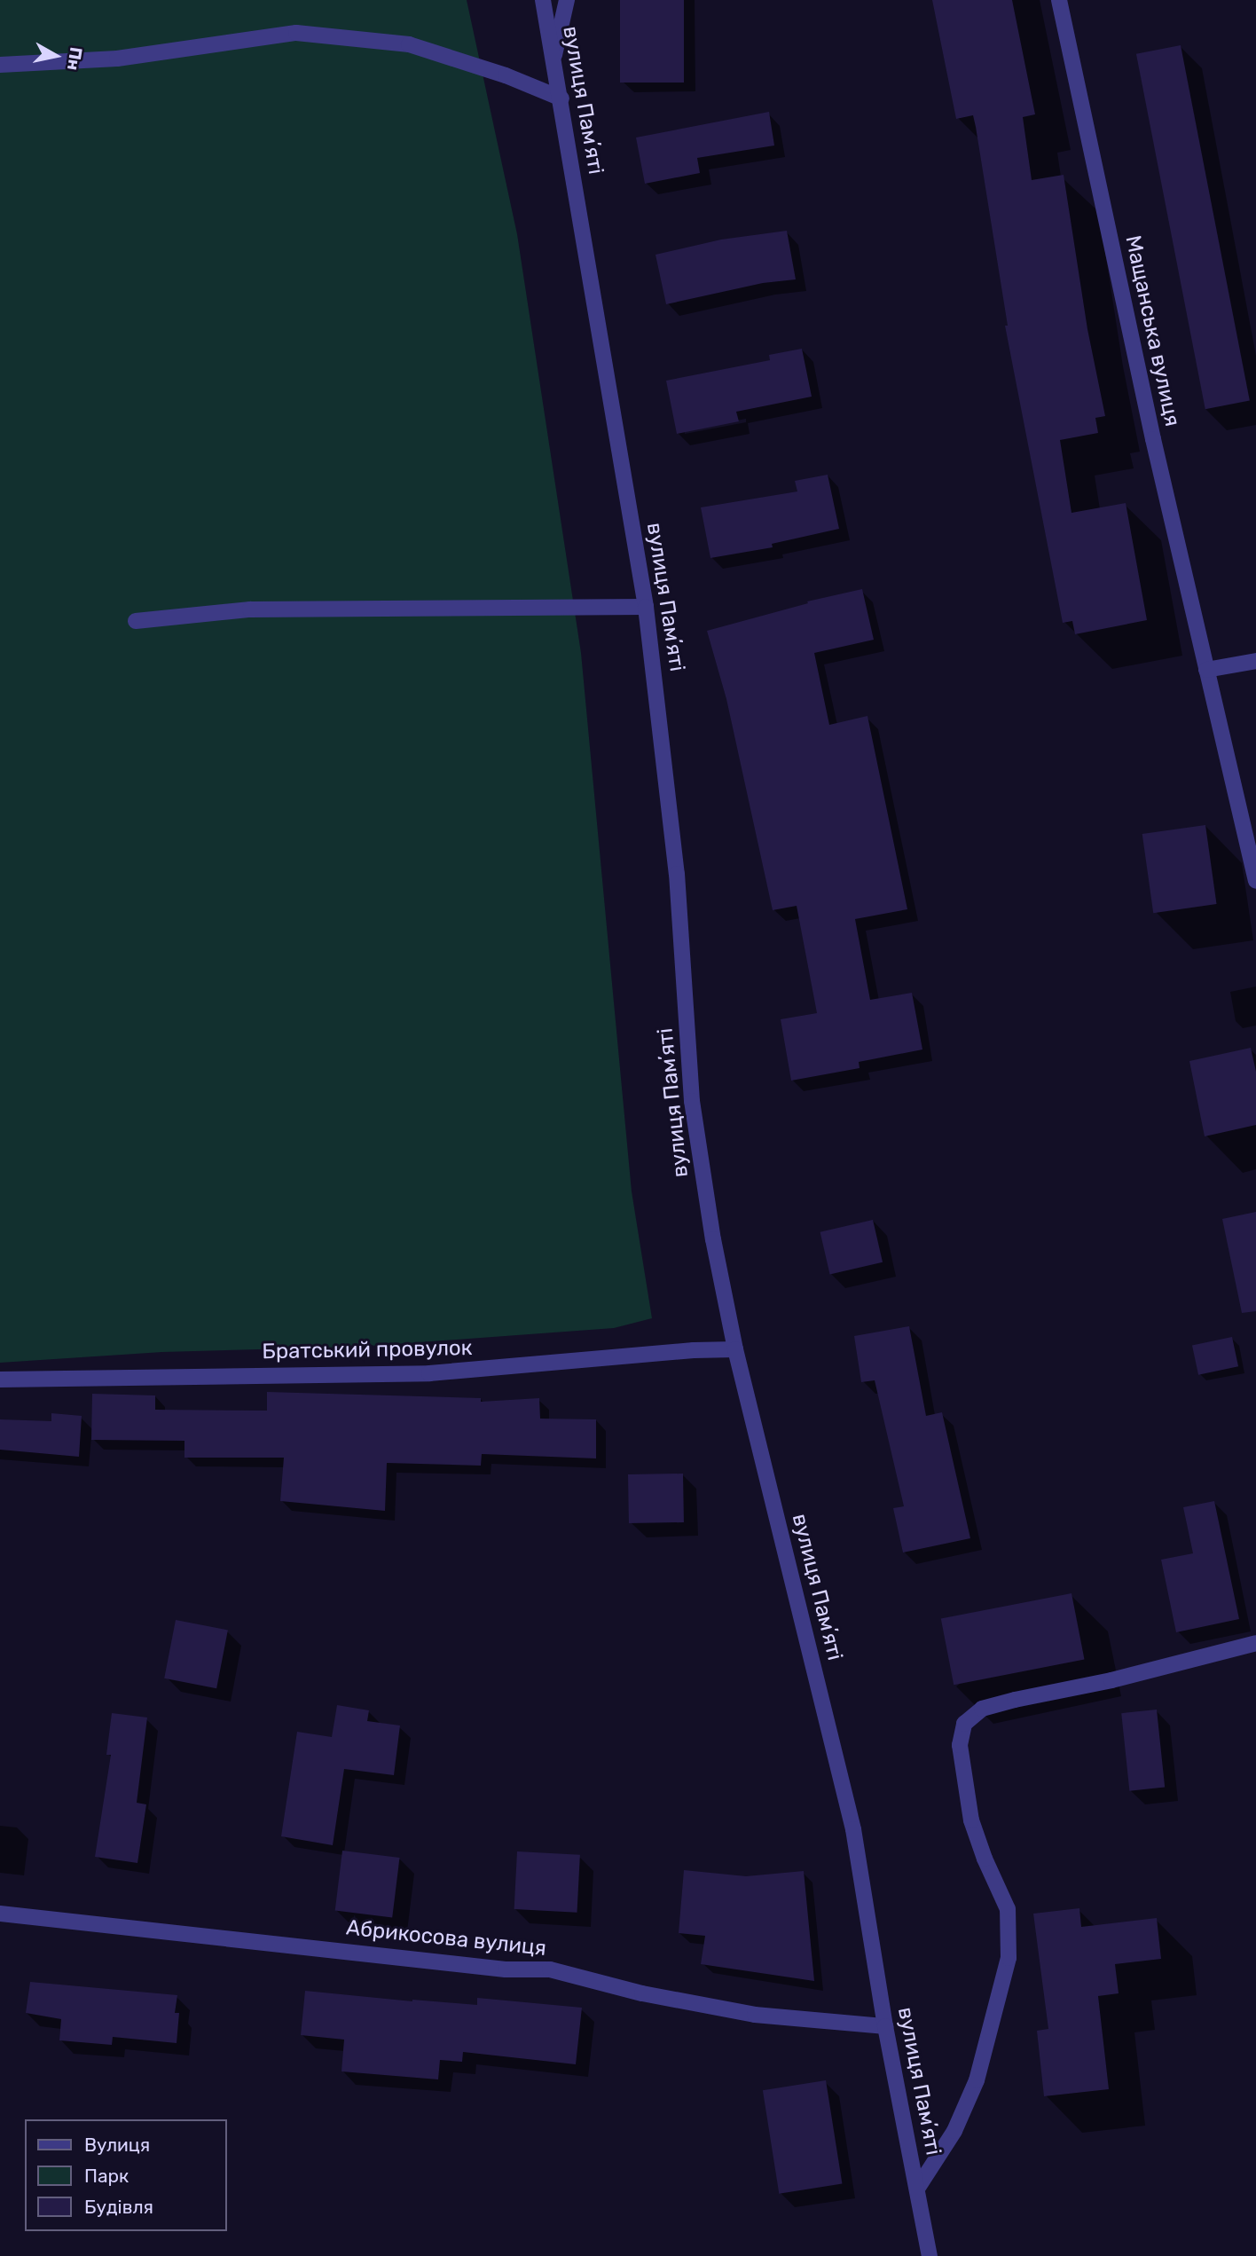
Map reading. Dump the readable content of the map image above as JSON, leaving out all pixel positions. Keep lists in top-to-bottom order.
{
  "streets": {
    "street": [
      "вулиця Памʼяті",
      "Мащанська вулиця",
      "Братський провулок",
      "Абрикосова вулиця"
    ]
  },
  "crossings": [
    ["вулиця Памʼяті", "Братський провулок"],
    ["вулиця Памʼяті", "Абрикосова вулиця"]
  ],
  "legend": ["Вулиця", "Парк", "Будівля"],
  "north": "right"
}
